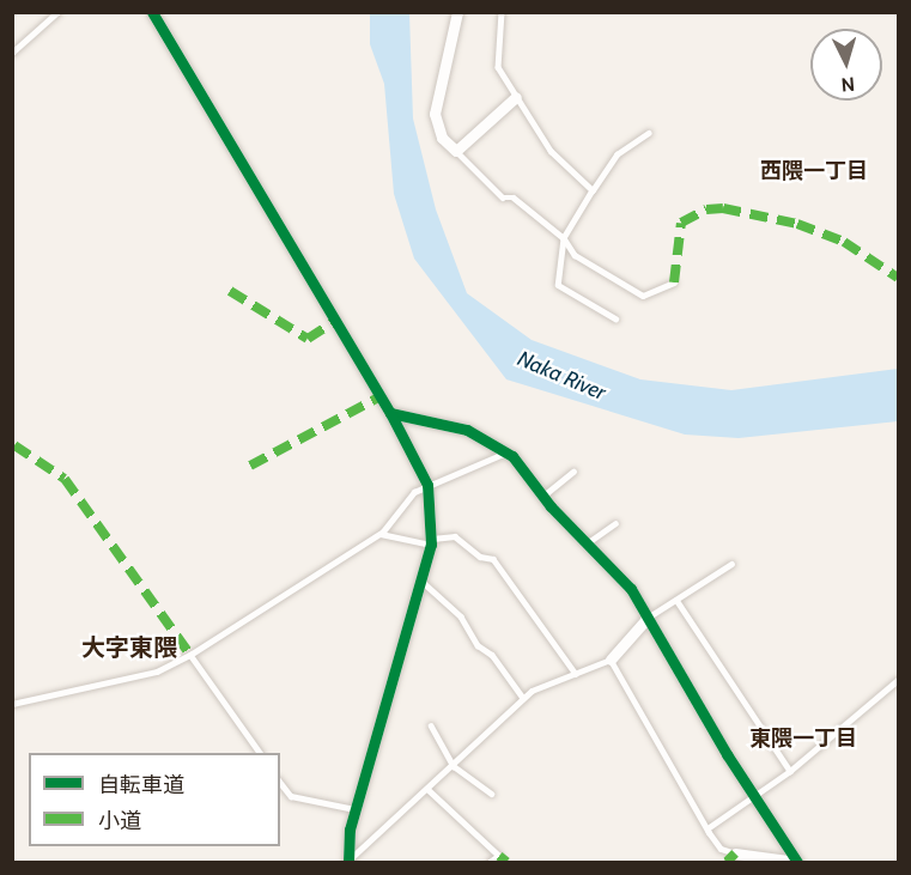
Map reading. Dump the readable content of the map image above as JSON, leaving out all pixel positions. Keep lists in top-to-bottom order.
{
  "districts": ["西隈一丁目", "大字東隈", "東隈一丁目"],
  "water": ["Naka River"],
  "legend": ["自転車道", "小道"],
  "north": "bottom"
}
